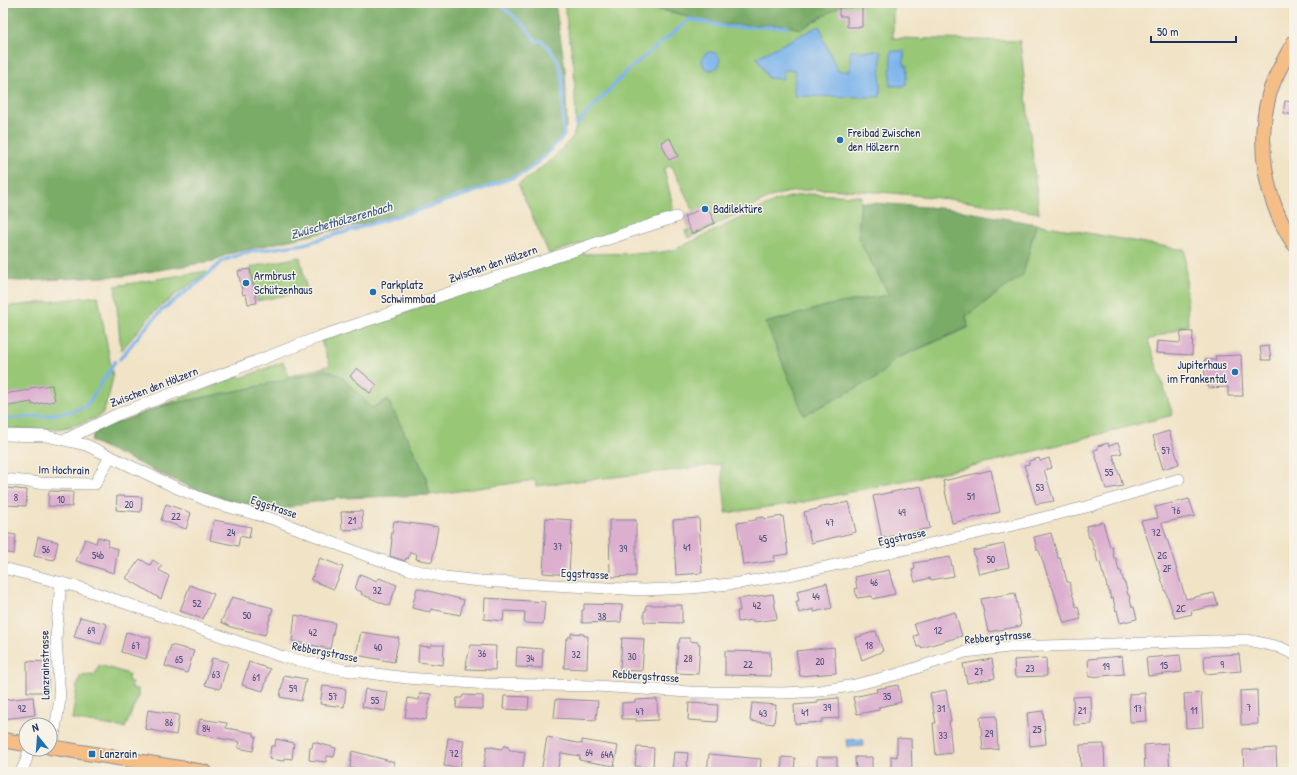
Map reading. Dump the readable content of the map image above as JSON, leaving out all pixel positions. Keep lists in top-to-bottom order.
{
  "streets": {
    "street": [
      "Zwischen den Hölzern",
      "Im Hochrain",
      "Eggstrasse",
      "Rebbergstrasse",
      "Lanzrainstrasse"
    ]
  },
  "crossings": [
    ["Zwischen den Hölzern", "Eggstrasse"],
    ["Im Hochrain", "Eggstrasse"],
    ["Rebbergstrasse", "Lanzrainstrasse"]
  ],
  "water": ["Zwüschethölzerenbach"],
  "places": {
    "other": [
      "Freibad Zwischen den Hölzern",
      "Badilektüre",
      "Armbrust Schützenhaus",
      "Parkplatz Schwimmbad",
      "Jupiterhaus im Frankental"
    ],
    "transit": ["Lanzrain"]
  },
  "house_numbers": [
    "57",
    "55",
    "53",
    "51",
    "8",
    "10",
    "20",
    "76",
    "49",
    "22",
    "21",
    "47",
    "24",
    "72",
    "45",
    "37",
    "41",
    "39",
    "56",
    "54b",
    "2G",
    "50",
    "2F",
    "46",
    "32",
    "44",
    "52",
    "42",
    "2C",
    "50",
    "38",
    "69",
    "12",
    "42",
    "67",
    "18",
    "40",
    "36",
    "32",
    "30",
    "34",
    "28",
    "65",
    "20",
    "22",
    "9",
    "15",
    "19",
    "23",
    "27",
    "63",
    "61",
    "59",
    "57",
    "35",
    "55",
    "39",
    "7",
    "92",
    "31",
    "17",
    "21",
    "11",
    "47",
    "41",
    "43",
    "86",
    "84",
    "25",
    "29",
    "33",
    "64",
    "72",
    "64A"
  ],
  "scale_bar": "50 m",
  "north": "top"
}
